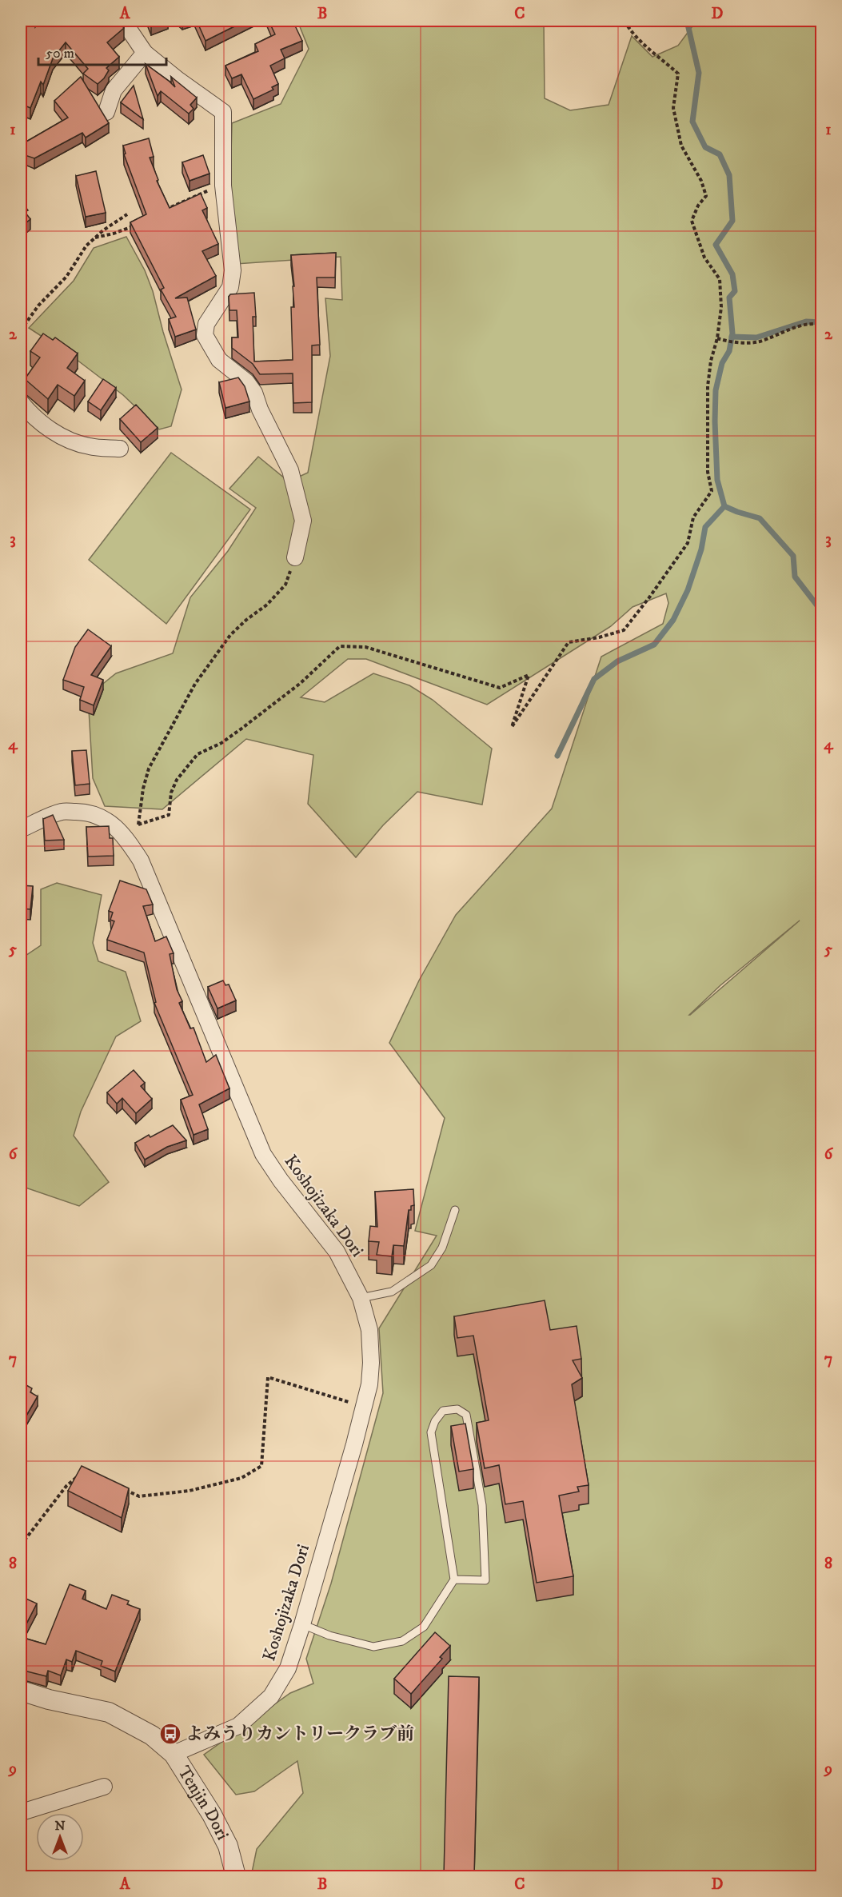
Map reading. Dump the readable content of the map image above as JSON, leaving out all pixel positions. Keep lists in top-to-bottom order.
{
  "streets": {
    "street": ["Koshojizaka Dori", "Tenjin Dori"]
  },
  "crossings": [
    ["Koshojizaka Dori", "Tenjin Dori"]
  ],
  "places": {
    "bus stop": ["よみうりカントリークラブ前"]
  },
  "scale_bar": "50 m",
  "north": "top",
  "grid": {
    "columns": [
      "A",
      "B",
      "C",
      "D"
    ],
    "rows": [
      "1",
      "2",
      "3",
      "4",
      "5",
      "6",
      "7",
      "8",
      "9"
    ]
  }
}
